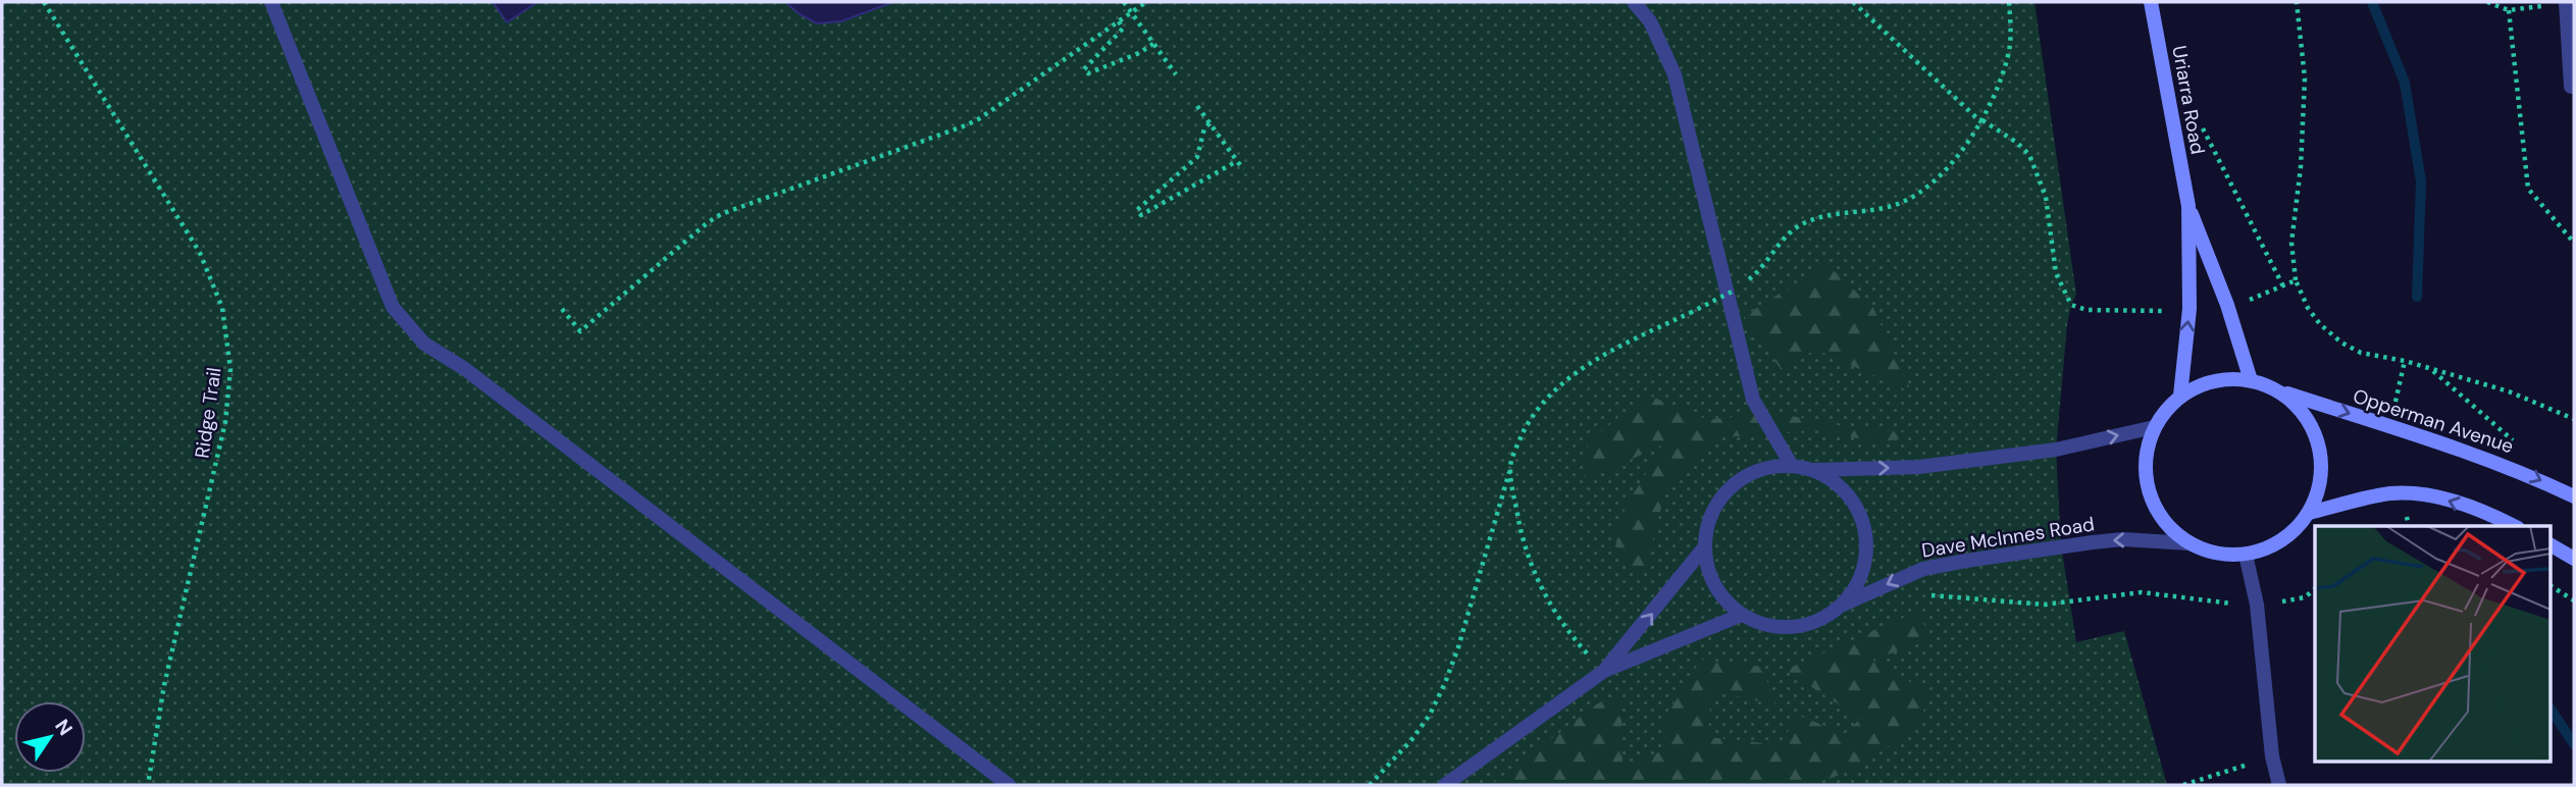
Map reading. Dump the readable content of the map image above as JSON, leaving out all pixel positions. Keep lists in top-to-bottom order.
{
  "streets": {
    "street": ["Uriarra Road", "Opperman Avenue", "Dave McInnes Road"],
    "path": ["Ridge Trail"]
  },
  "crossings": [
    ["Uriarra Road", "Opperman Avenue"],
    ["Uriarra Road", "Dave McInnes Road"],
    ["Opperman Avenue", "Dave McInnes Road"]
  ],
  "north": "top right"
}
